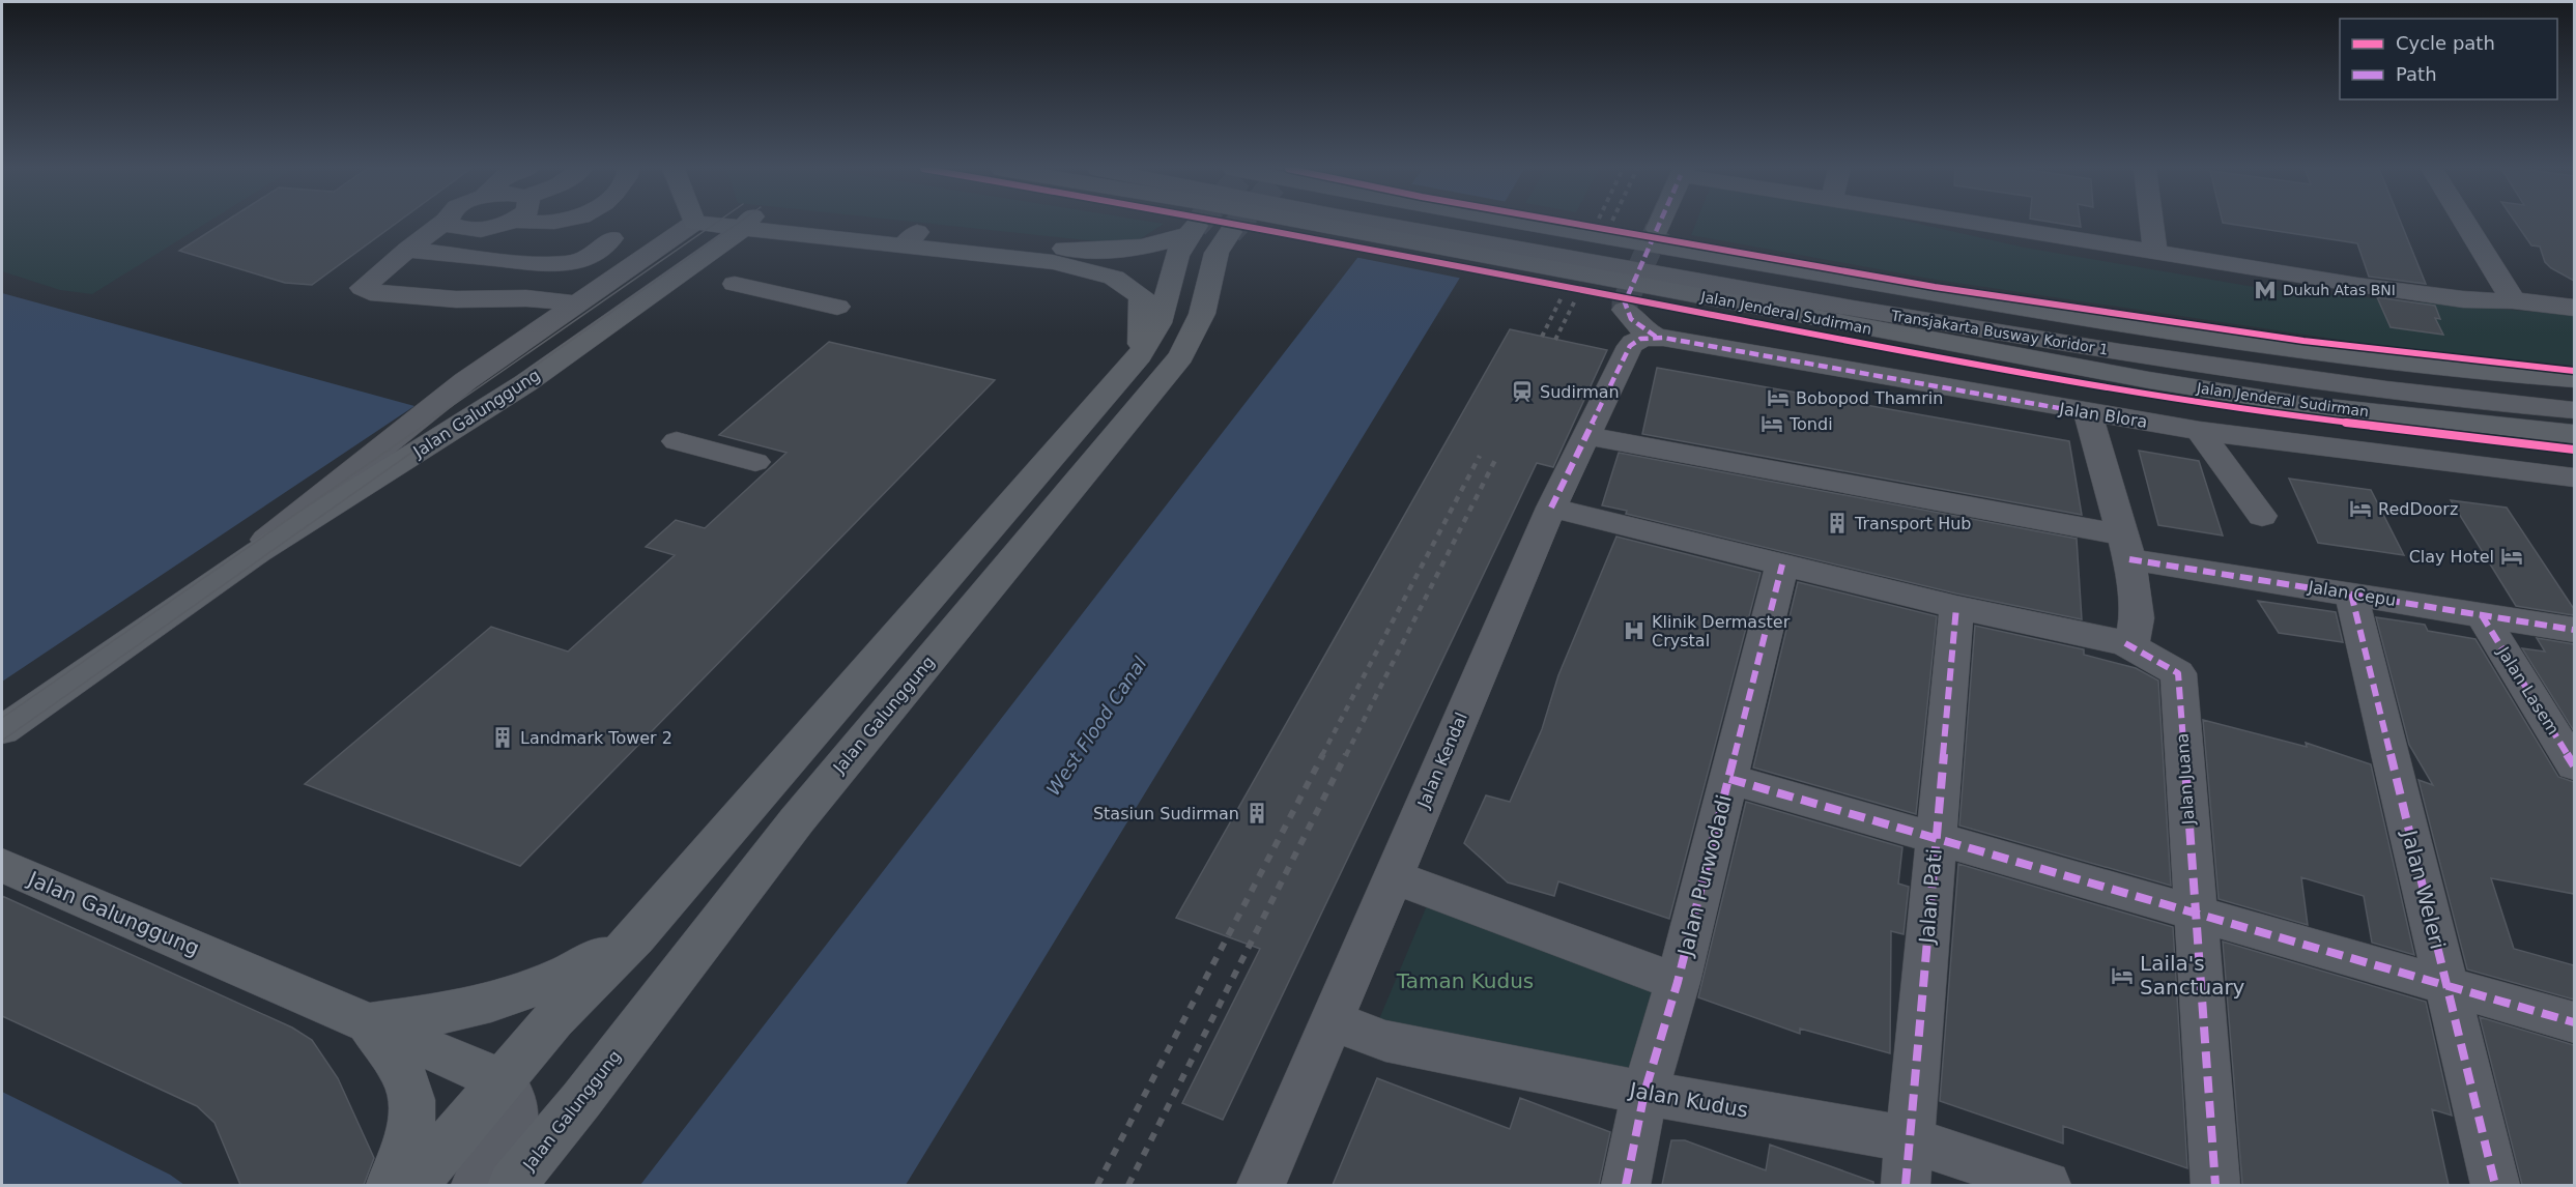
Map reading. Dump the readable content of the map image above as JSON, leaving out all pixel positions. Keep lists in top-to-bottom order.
{
  "streets": {
    "main road": ["Jalan Jenderal Sudirman", "Jalan Galunggung"],
    "street": [
      "Transjakarta Busway Koridor 1",
      "Jalan Blora",
      "Jalan Cepu",
      "Jalan Lasem",
      "Jalan Kendal",
      "Jalan Juana",
      "Jalan Purwodadi",
      "Jalan Weleri",
      "Jalan Pati",
      "Jalan Kudus"
    ]
  },
  "crossings": [
    ["Jalan Blora", "Jalan Kendal"],
    ["Jalan Cepu", "Jalan Lasem"],
    ["Jalan Cepu", "Jalan Kendal"],
    ["Jalan Cepu", "Jalan Weleri"],
    ["Jalan Kendal", "Jalan Kudus"],
    ["Jalan Purwodadi", "Jalan Kudus"],
    ["Jalan Pati", "Jalan Kudus"]
  ],
  "water": ["West Flood Canal"],
  "parks": ["Taman Kudus"],
  "places": {
    "metro station": ["Dukuh Atas BNI"],
    "station": ["Sudirman"],
    "hotel": [
      "Bobopod Thamrin",
      "Tondi",
      "RedDoorz",
      "Clay Hotel",
      "Laila's Sanctuary"
    ],
    "building": ["Transport Hub", "Landmark Tower 2", "Stasiun Sudirman"],
    "hospital": ["Klinik Dermaster Crystal"]
  },
  "legend": ["Cycle path", "Path"]
}
